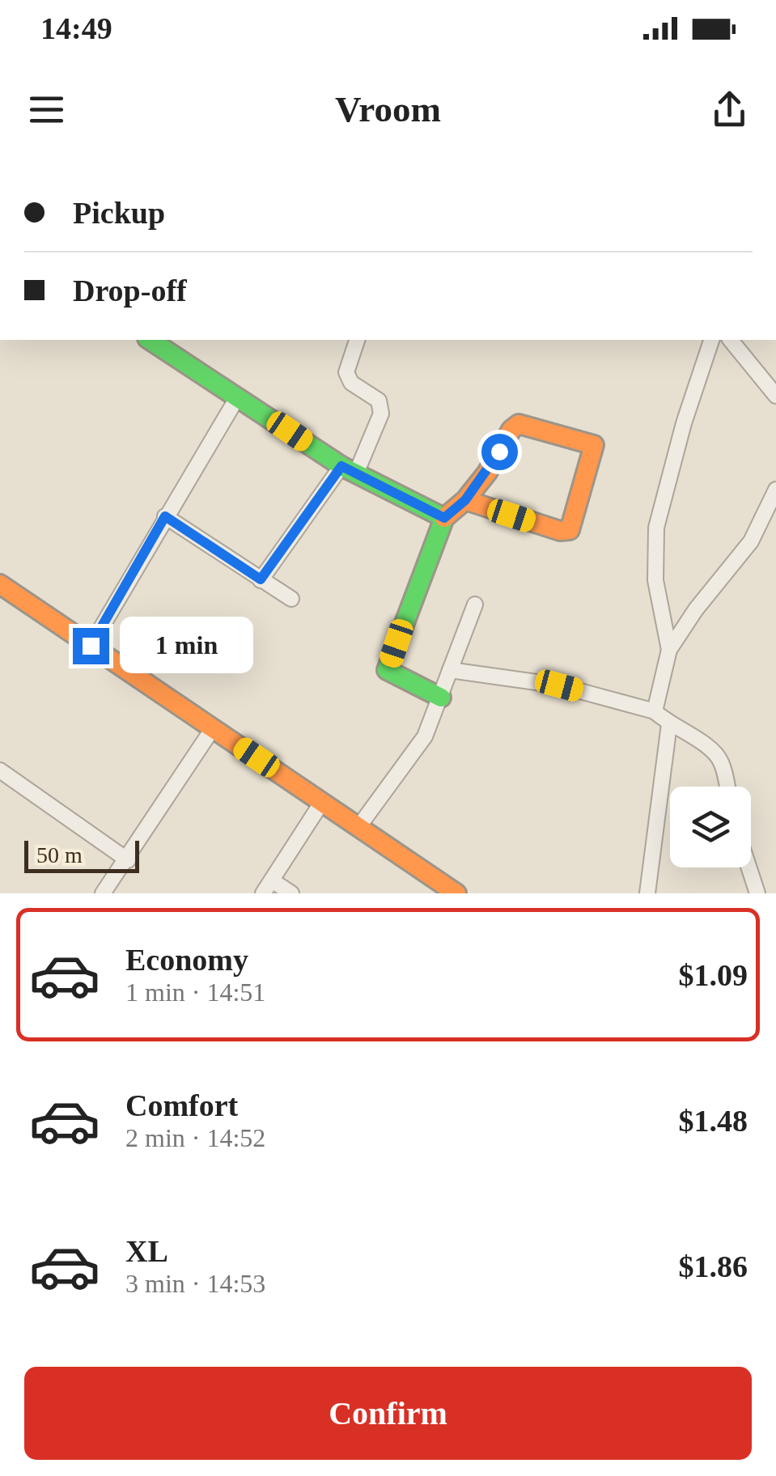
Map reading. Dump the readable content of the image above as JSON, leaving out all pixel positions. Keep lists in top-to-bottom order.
{
  "scale_bar": "50 m",
  "page": {
    "status": "14:49",
    "header": "Vroom",
    "banner": ["Pickup", "Drop-off"],
    "bubble": "1 min",
    "scale": "50 m",
    "list": [
      {
        "name": "Economy",
        "note": "1 min · 14:51",
        "value": "$1.09"
      },
      {
        "name": "Comfort",
        "note": "2 min · 14:52",
        "value": "$1.48"
      },
      {
        "name": "XL",
        "note": "3 min · 14:53",
        "value": "$1.86"
      }
    ],
    "buttons": "Confirm"
  }
}
